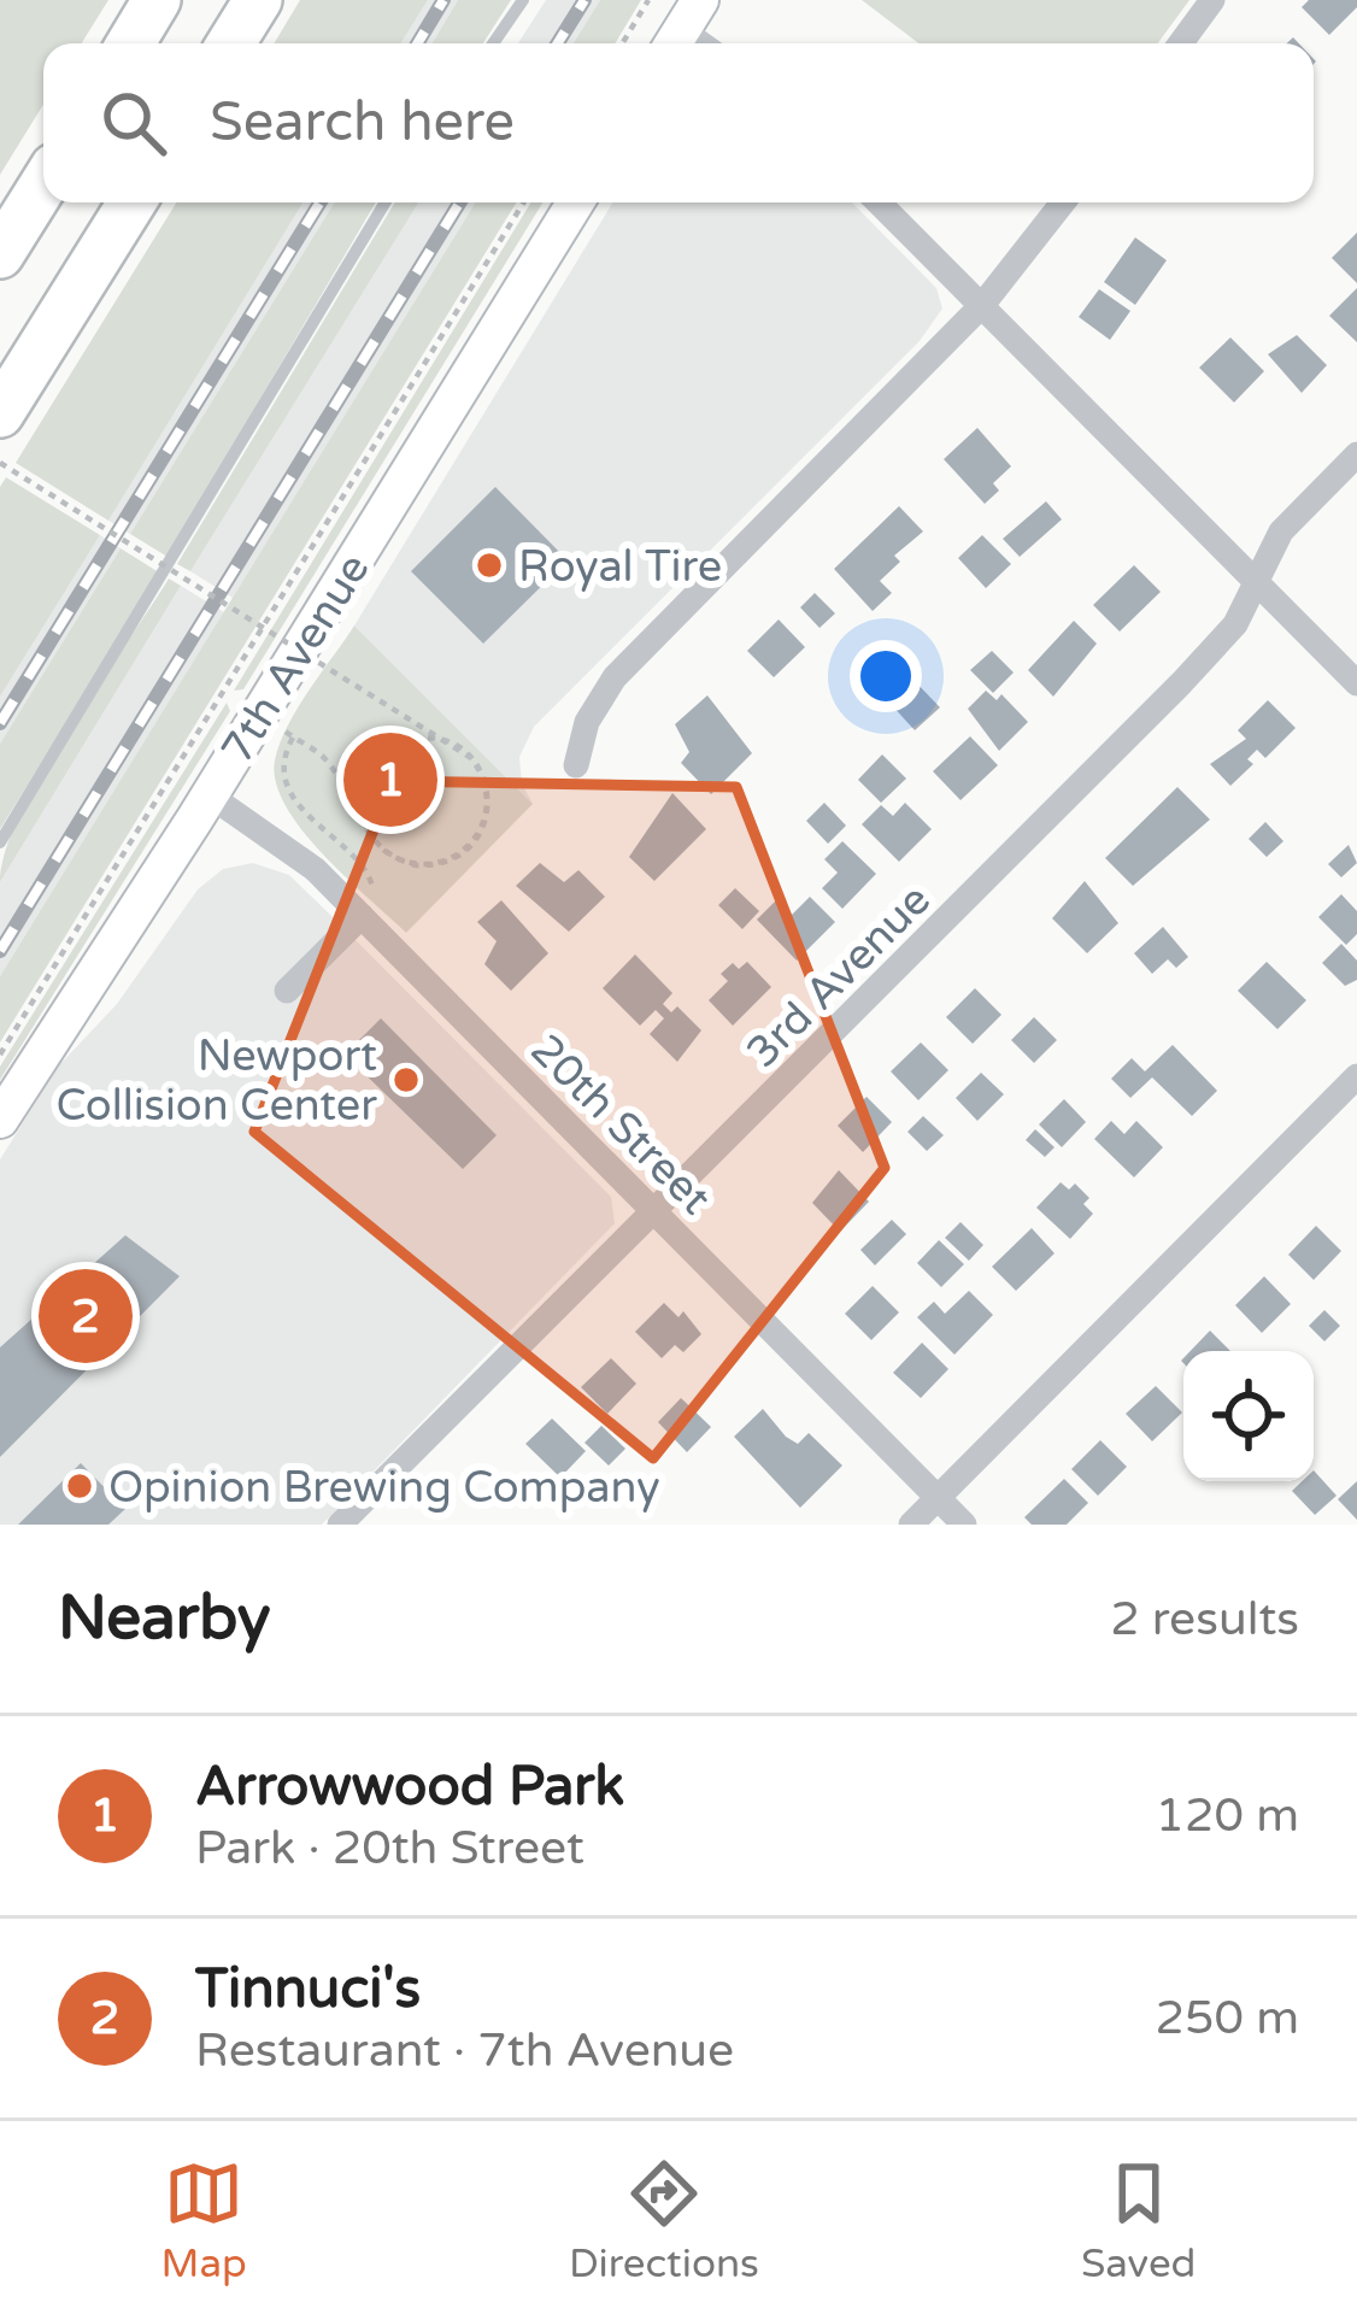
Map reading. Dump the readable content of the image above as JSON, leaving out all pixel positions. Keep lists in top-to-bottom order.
{
  "streets": {
    "street": ["7th Avenue", "3rd Avenue", "20th Street"]
  },
  "crossings": [
    ["7th Avenue", "20th Street"],
    ["3rd Avenue", "20th Street"]
  ],
  "places": ["Royal Tire", "Newport Collision Center", "Opinion Brewing Company"],
  "page": {
    "search": "Search here",
    "pins": ["1", "2"],
    "heading": ["Nearby", "2 results"],
    "list": [
      {
        "mark": "1",
        "name": "Arrowwood Park",
        "note": "Park · 20th Street",
        "value": "120 m"
      },
      {
        "mark": "2",
        "name": "Tinnuci's",
        "note": "Restaurant · 7th Avenue",
        "value": "250 m"
      }
    ],
    "nav": ["Map", "Directions", "Saved"]
  }
}
